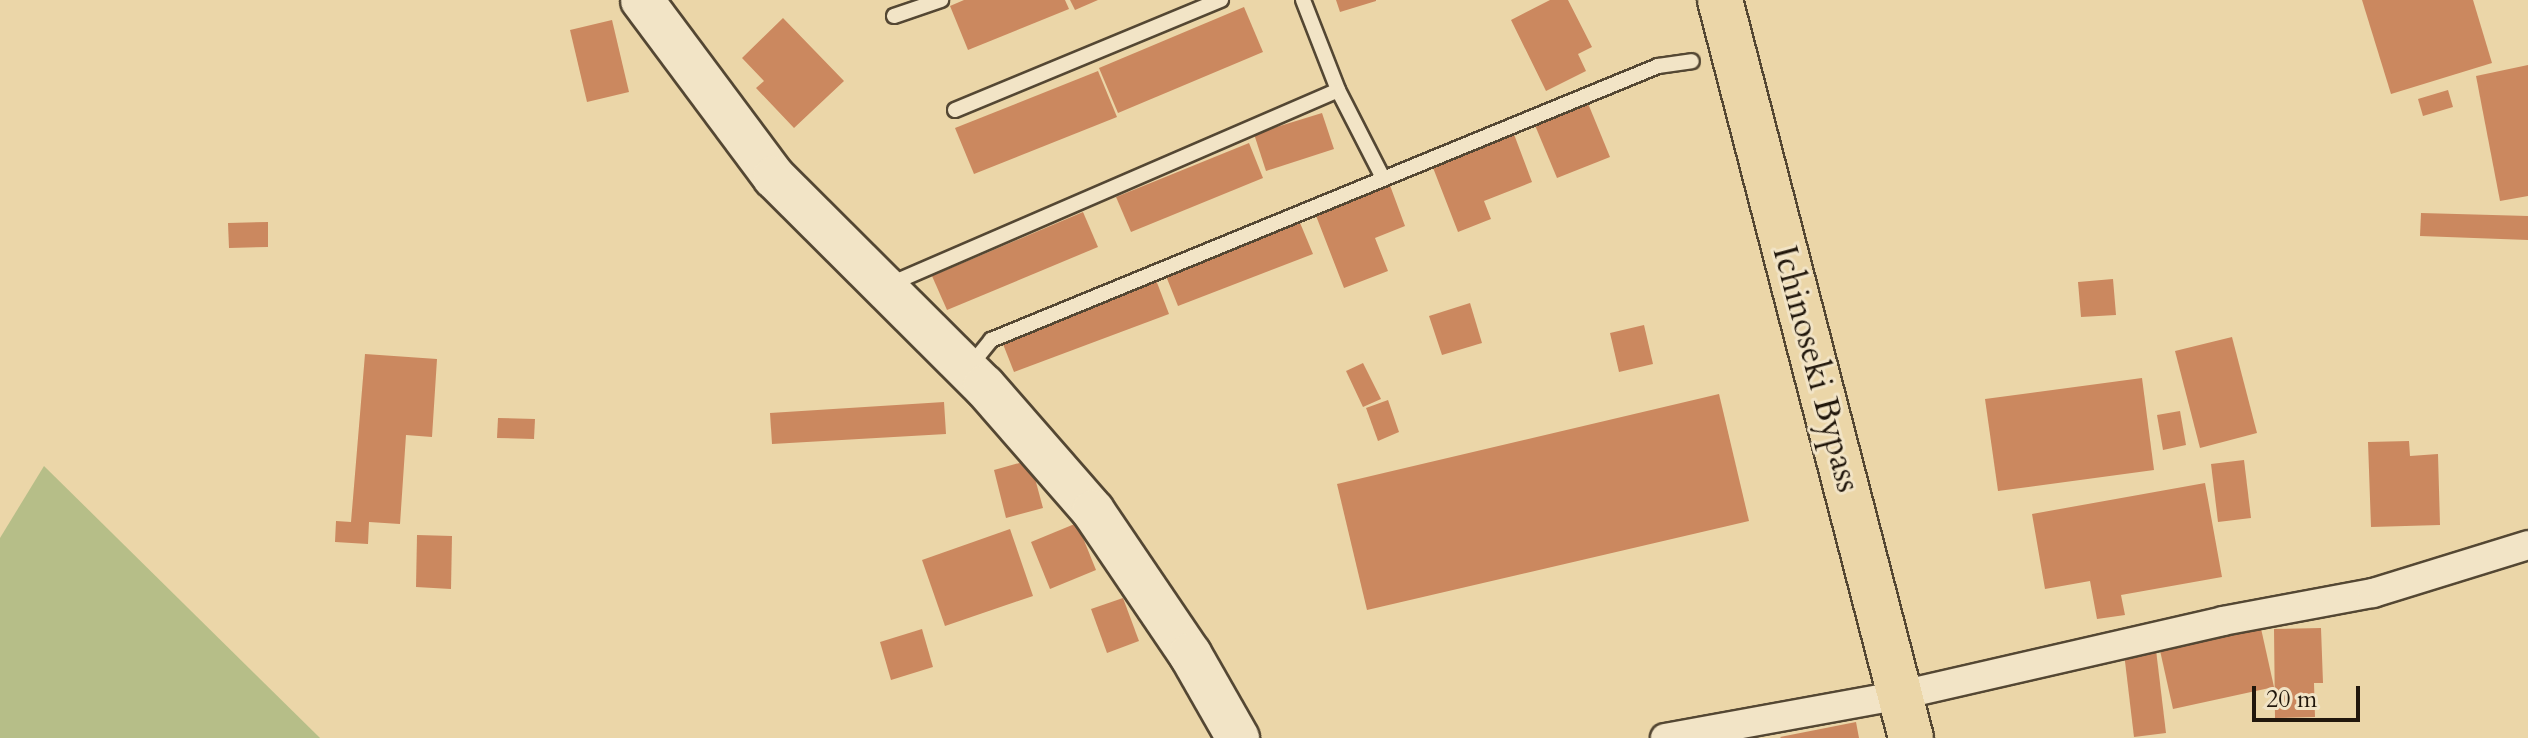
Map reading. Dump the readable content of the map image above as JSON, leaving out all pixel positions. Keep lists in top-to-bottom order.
{
  "streets": {
    "highway": ["Ichinoseki Bypass"]
  },
  "scale_bar": "20 m"
}
